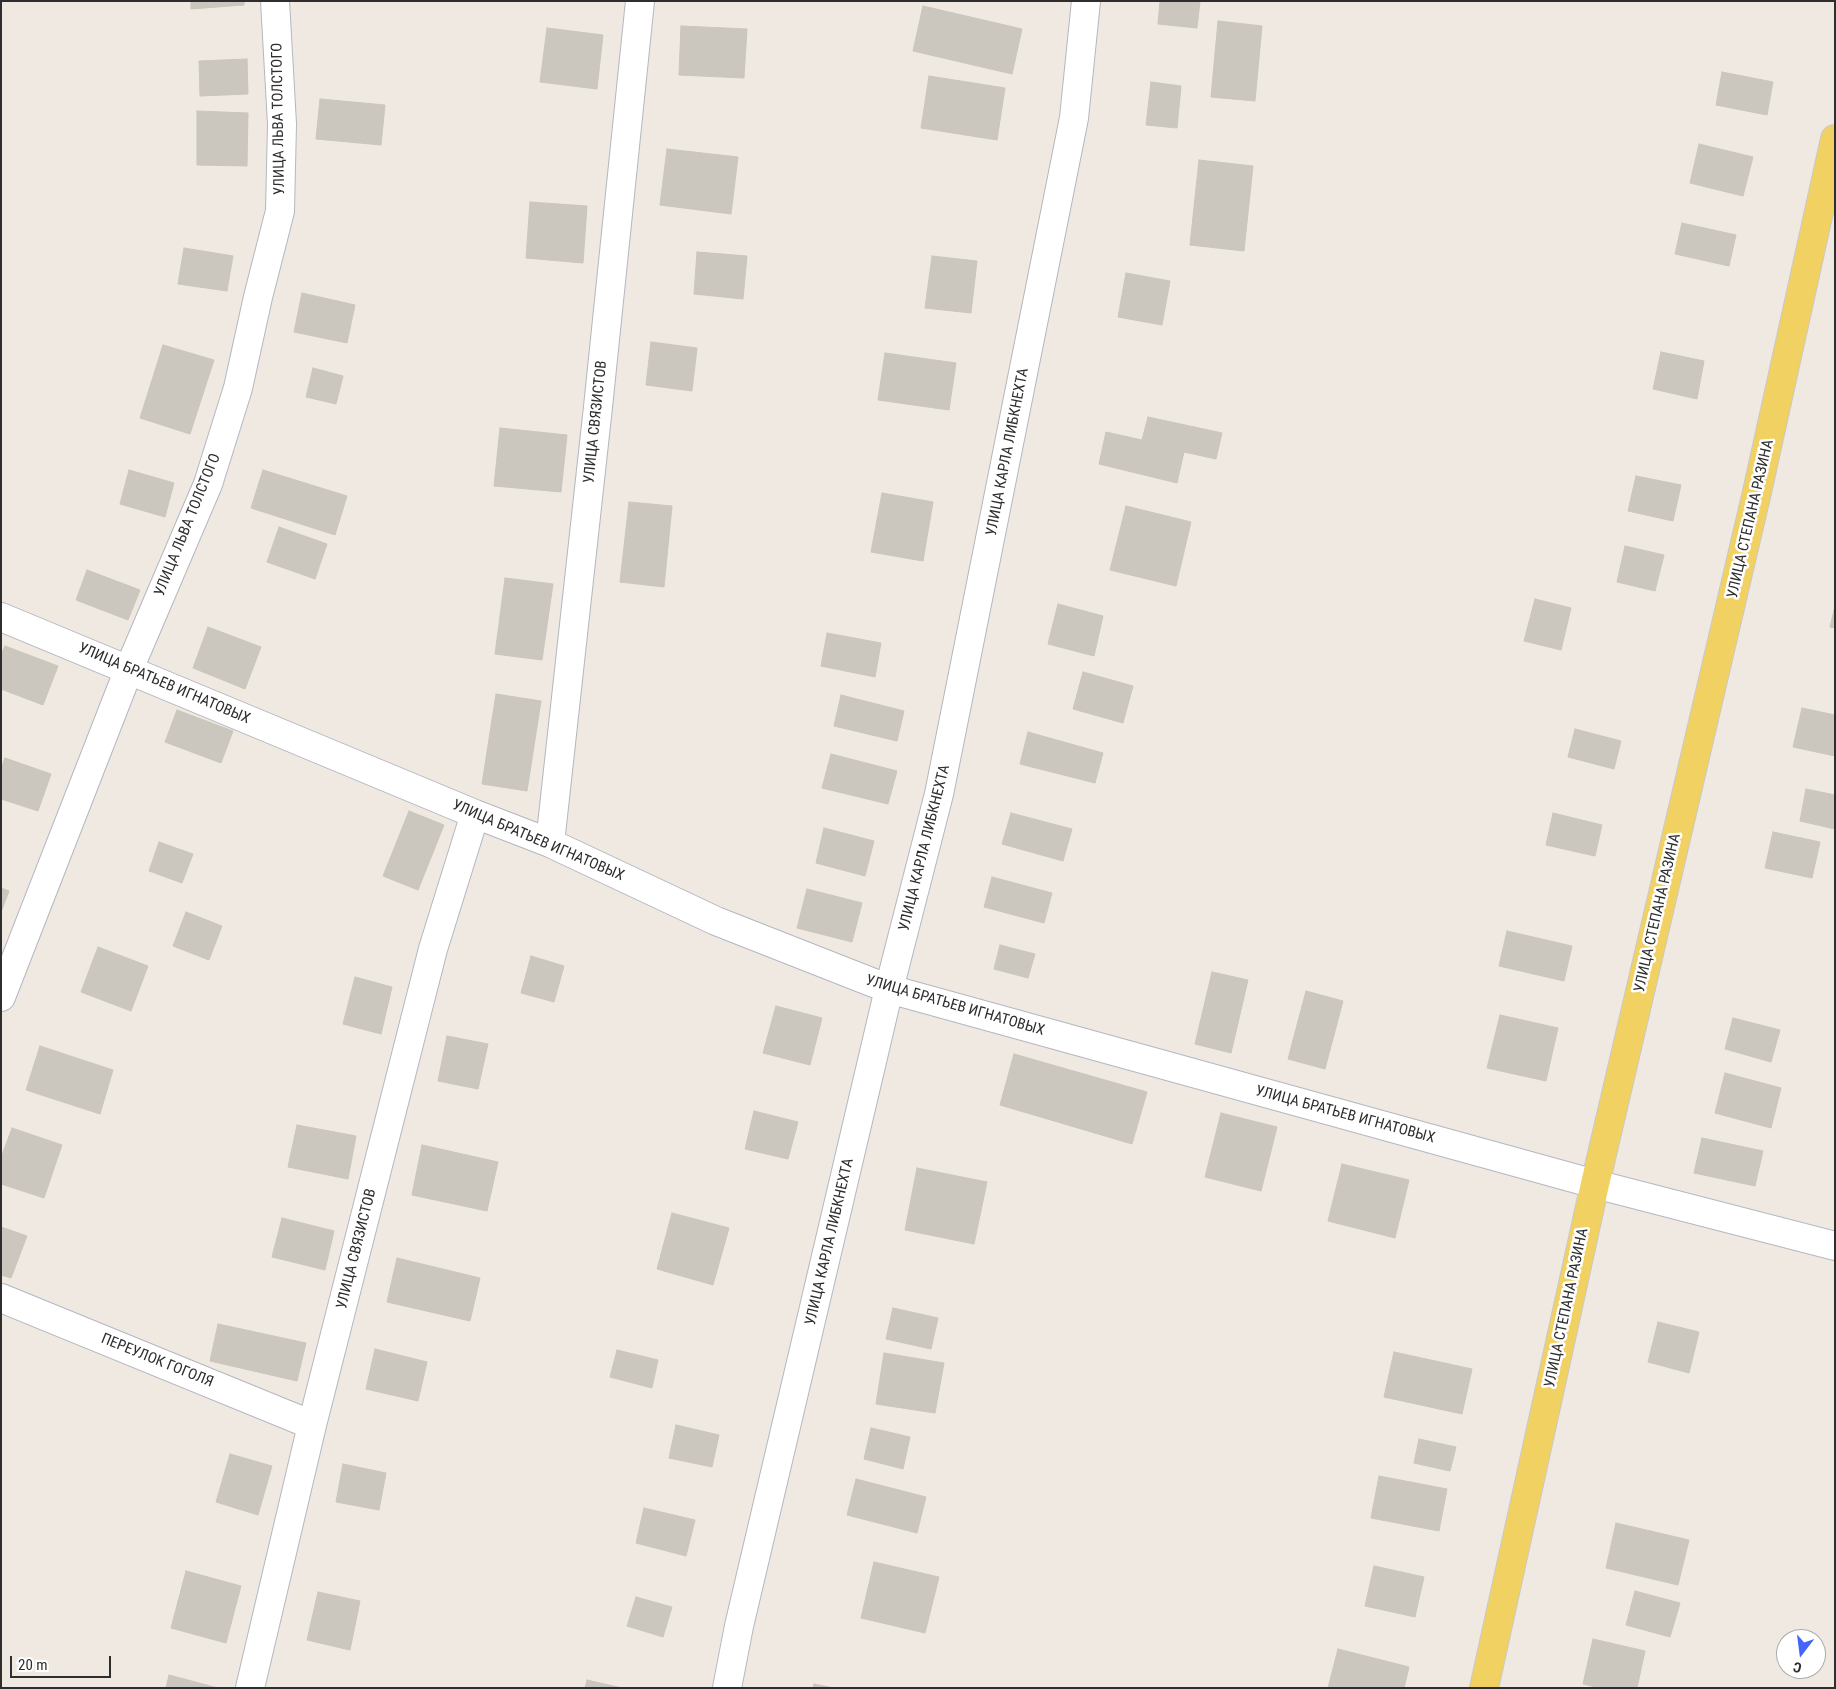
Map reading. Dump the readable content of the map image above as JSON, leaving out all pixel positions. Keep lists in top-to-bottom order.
{
  "streets": {
    "main road": ["УЛИЦА СТЕПАНА РАЗИНА"],
    "street": [
      "УЛИЦА ЛЬВА ТОЛСТОГО",
      "УЛИЦА СВЯЗИСТОВ",
      "УЛИЦА КАРЛА ЛИБКНЕХТА",
      "УЛИЦА БРАТЬЕВ ИГНАТОВЫХ",
      "ПЕРЕУЛОК ГОГОЛЯ"
    ]
  },
  "crossings": [
    ["УЛИЦА ЛЬВА ТОЛСТОГО", "УЛИЦА БРАТЬЕВ ИГНАТОВЫХ"],
    ["УЛИЦА СВЯЗИСТОВ", "УЛИЦА БРАТЬЕВ ИГНАТОВЫХ"],
    ["УЛИЦА СВЯЗИСТОВ", "ПЕРЕУЛОК ГОГОЛЯ"],
    ["УЛИЦА КАРЛА ЛИБКНЕХТА", "УЛИЦА БРАТЬЕВ ИГНАТОВЫХ"],
    ["УЛИЦА СТЕПАНА РАЗИНА", "УЛИЦА БРАТЬЕВ ИГНАТОВЫХ"]
  ],
  "scale_bar": "20 m",
  "north": "bottom"
}
